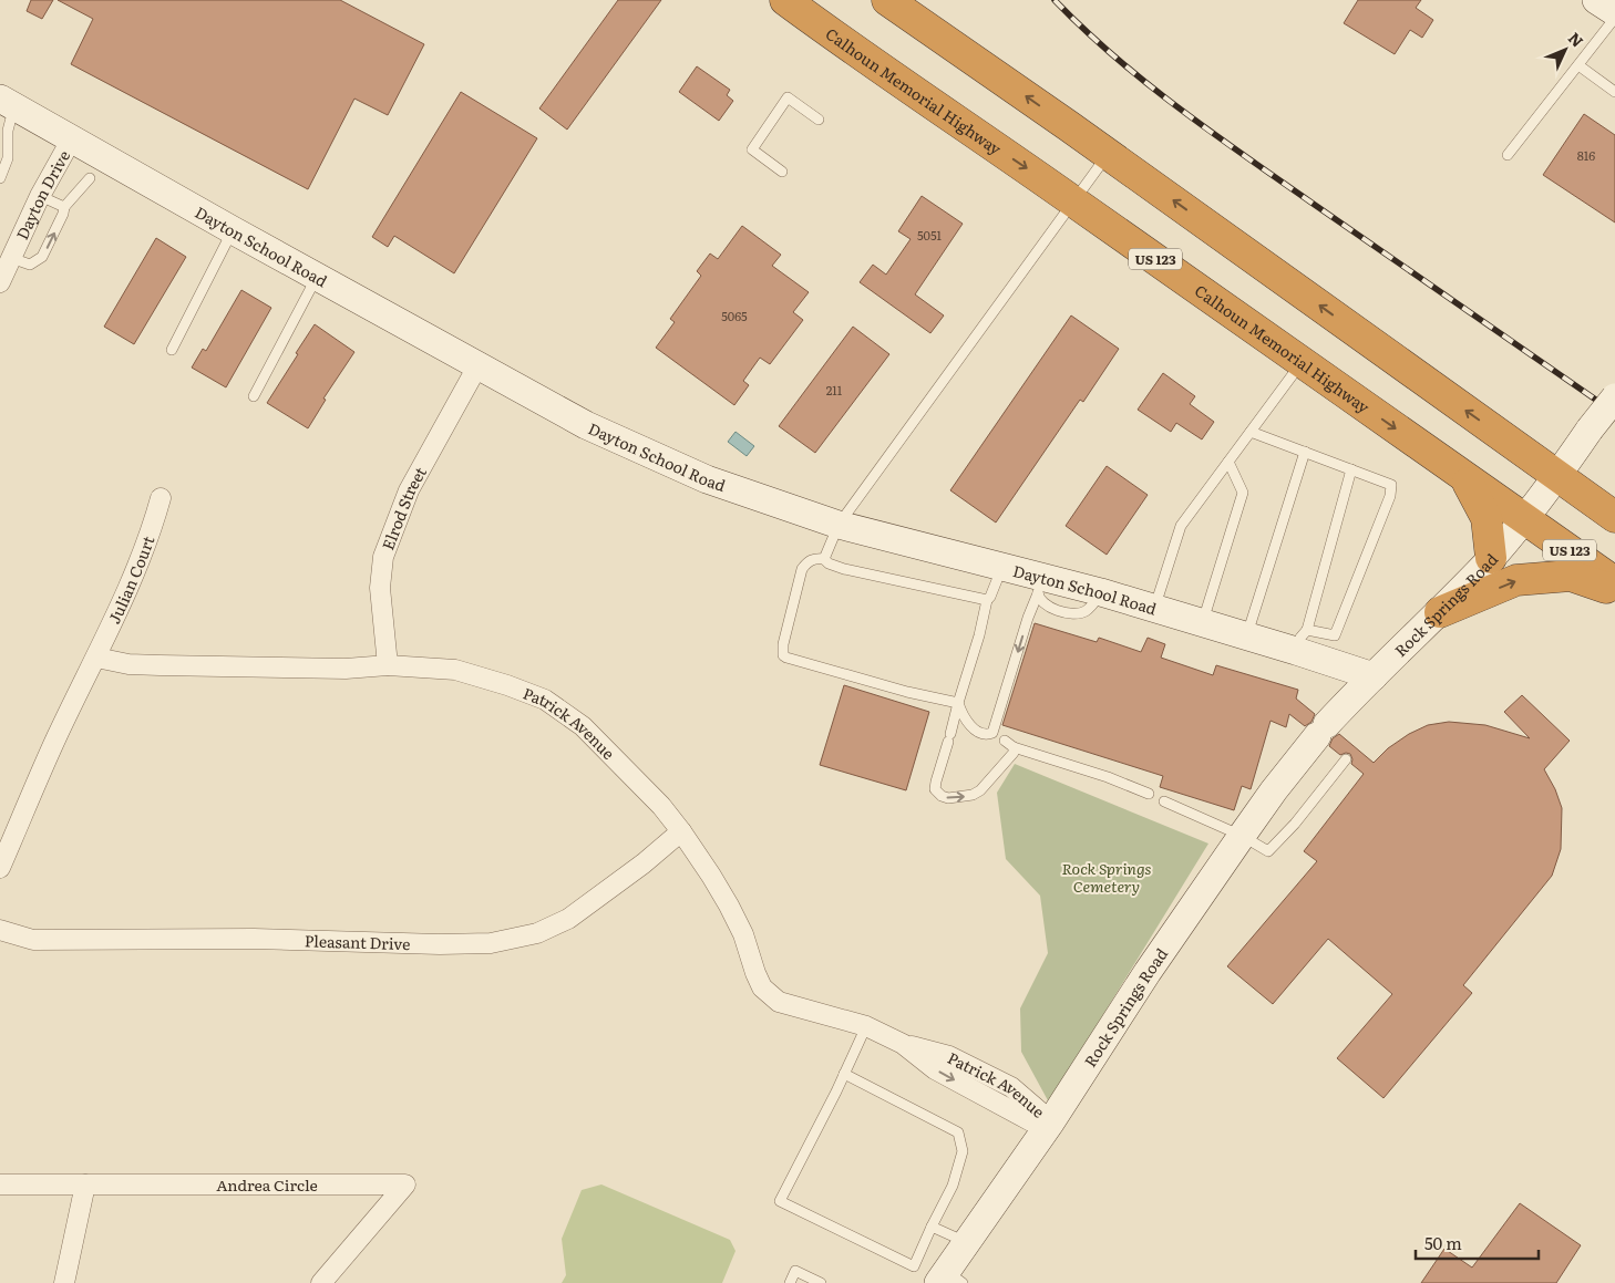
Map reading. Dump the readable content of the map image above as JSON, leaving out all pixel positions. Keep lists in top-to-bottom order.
{
  "streets": {
    "highway": ["Calhoun Memorial Highway", "US 123"],
    "street": [
      "Dayton Drive",
      "Dayton School Road",
      "Elrod Street",
      "Julian Court",
      "Rock Springs Road",
      "Patrick Avenue",
      "Pleasant Drive",
      "Andrea Circle"
    ]
  },
  "crossings": [
    ["Calhoun Memorial Highway", "Rock Springs Road"],
    ["Dayton Drive", "Dayton School Road"],
    ["Dayton School Road", "Elrod Street"],
    ["Dayton School Road", "Rock Springs Road"],
    ["Elrod Street", "Patrick Avenue"],
    ["Julian Court", "Patrick Avenue"],
    ["Rock Springs Road", "Patrick Avenue"],
    ["Patrick Avenue", "Pleasant Drive"]
  ],
  "parks": ["Rock Springs Cemetery"],
  "house_numbers": [
    "816",
    "5051",
    "5065",
    "211"
  ],
  "scale_bar": "50 m",
  "north": "top right"
}
